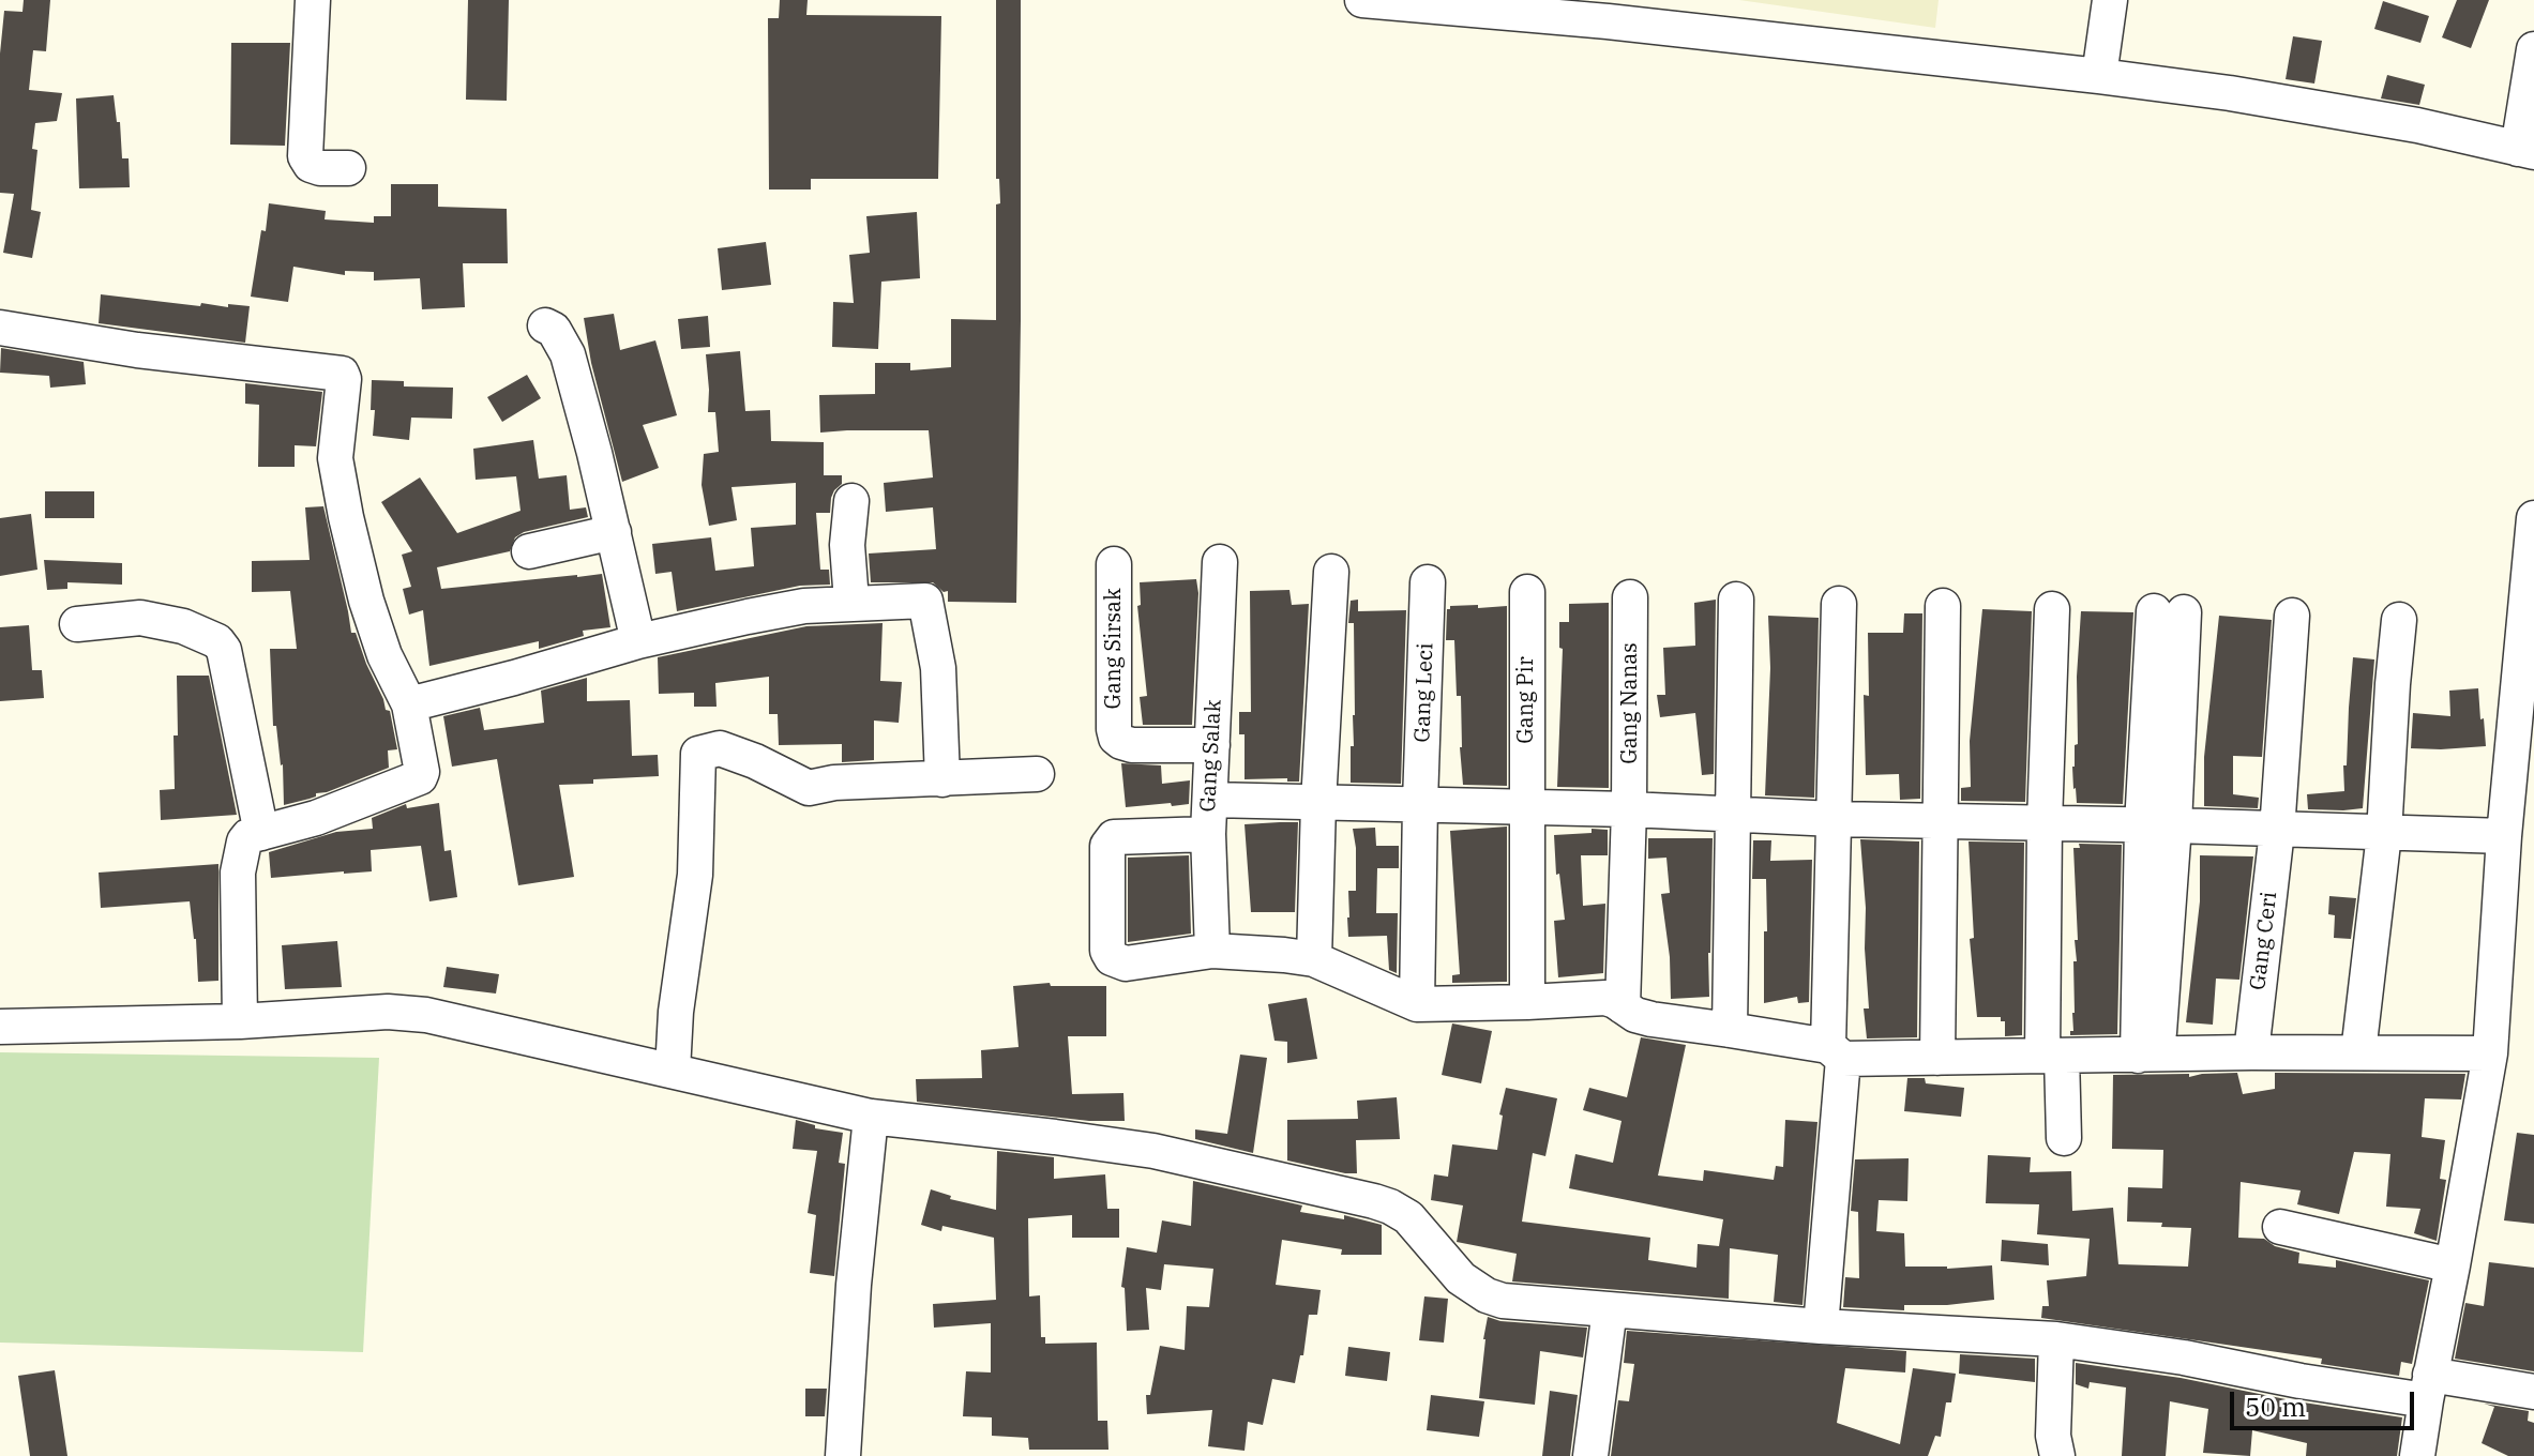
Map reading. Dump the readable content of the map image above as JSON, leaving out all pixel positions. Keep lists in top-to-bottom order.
{
  "streets": {
    "street": [
      "Gang Sirsak",
      "Gang Leci",
      "Gang Pir",
      "Gang Nanas",
      "Gang Salak",
      "Gang Ceri"
    ]
  },
  "crossings": [
    ["Gang Sirsak", "Gang Salak"]
  ],
  "scale_bar": "50 m"
}
